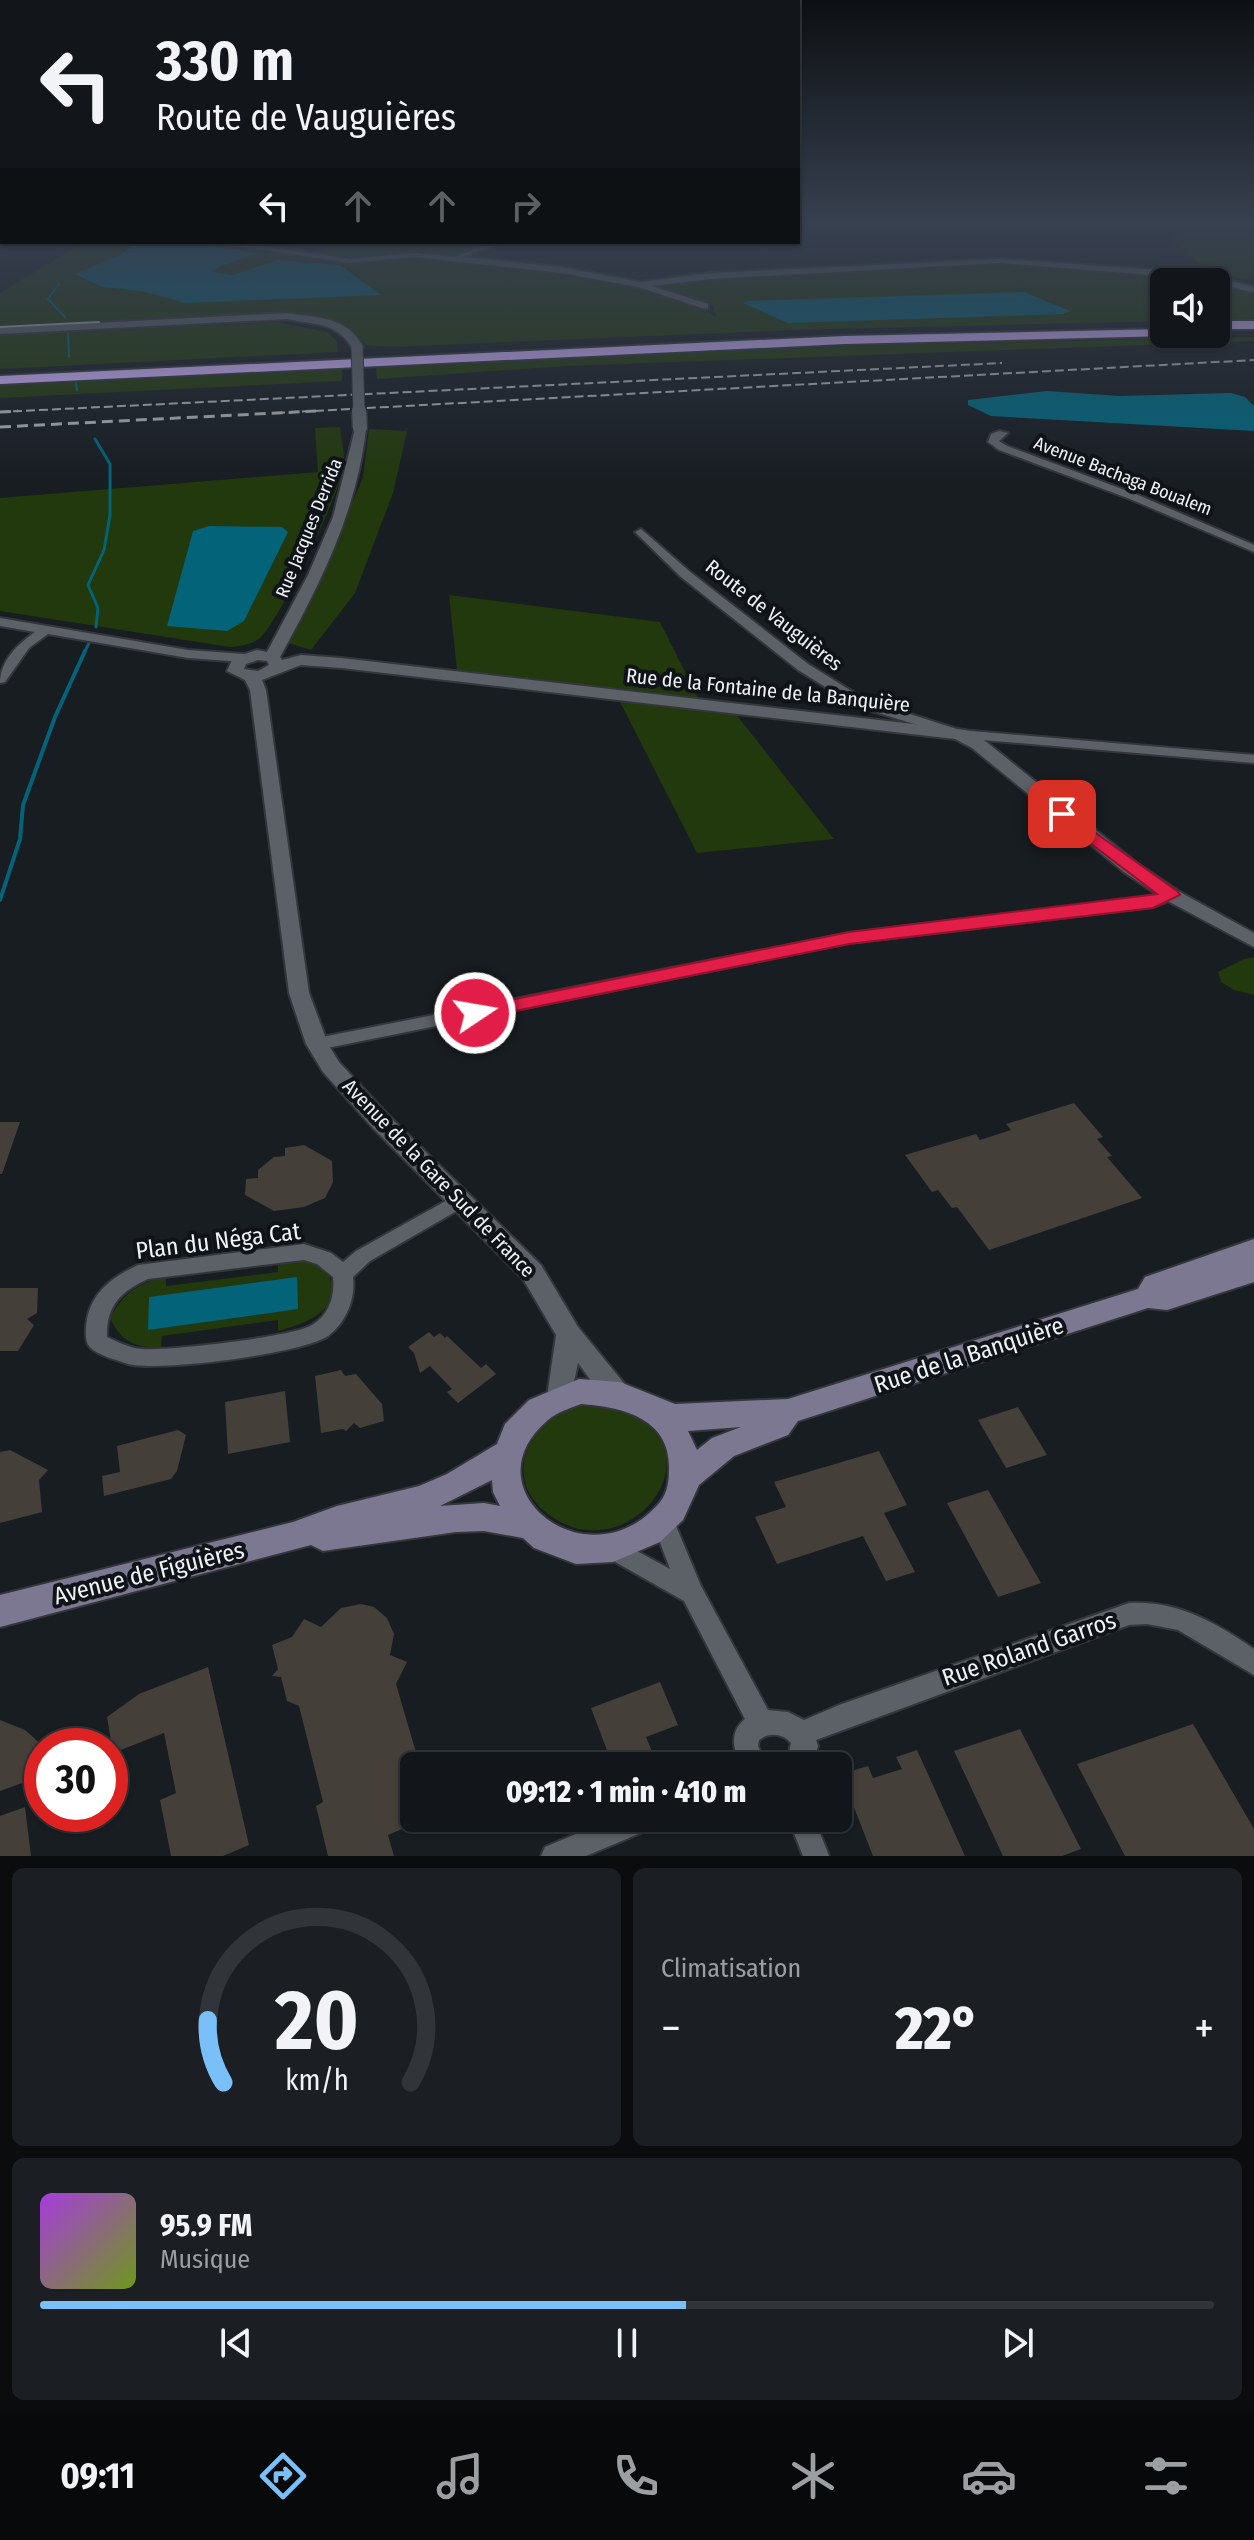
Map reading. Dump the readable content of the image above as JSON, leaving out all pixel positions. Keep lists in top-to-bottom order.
{
  "streets": {
    "main road": ["Rue de la Banquière", "Avenue de Figuières"],
    "street": [
      "Avenue Bachaga Boualem",
      "Rue Jacques Derrida",
      "Route de Vauguières",
      "Rue de la Fontaine de la Banquière",
      "Avenue de la Gare Sud de France",
      "Plan du Néga Cat",
      "Rue Roland Garros"
    ]
  },
  "crossings": [
    ["Rue Jacques Derrida", "Rue de la Fontaine de la Banquière"],
    ["Rue Jacques Derrida", "Avenue de la Gare Sud de France"],
    ["Route de Vauguières", "Rue de la Fontaine de la Banquière"],
    ["Rue de la Fontaine de la Banquière", "Avenue de la Gare Sud de France"],
    ["Avenue de la Gare Sud de France", "Rue de la Banquière"],
    ["Avenue de la Gare Sud de France", "Avenue de Figuières"],
    ["Rue de la Banquière", "Avenue de Figuières"]
  ],
  "page": {
    "turn": ["330 m", "Route de Vauguières"],
    "limit": "30",
    "trip": "09:12 · 1 min · 410 m",
    "tile": "Climatisation",
    "heat": ["−", "22°", "+"],
    "song": ["95.9 FM", "Musique"],
    "tabs": "09:11",
    "gauge": ["20", "km/h"]
  }
}
